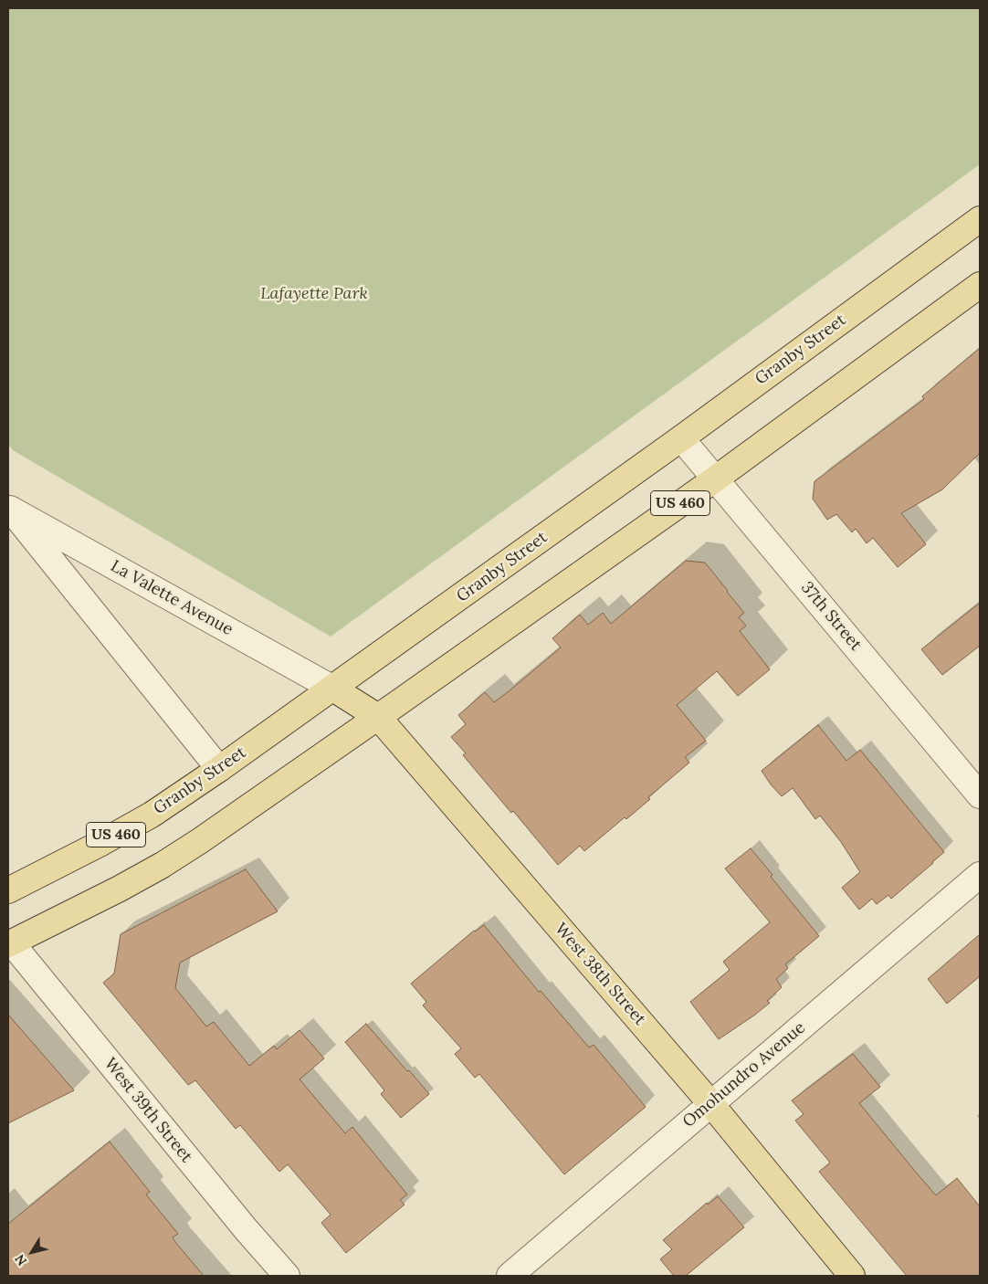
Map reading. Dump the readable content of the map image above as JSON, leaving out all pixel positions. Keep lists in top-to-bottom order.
{
  "streets": {
    "main road": ["Granby Street", "US 460", "West 38th Street"],
    "street": [
      "La Valette Avenue",
      "37th Street",
      "Omohundro Avenue",
      "West 39th Street"
    ]
  },
  "crossings": [
    ["Granby Street", "La Valette Avenue"],
    ["Granby Street", "37th Street"],
    ["Granby Street", "West 38th Street"],
    ["US 460", "37th Street"],
    ["US 460", "West 38th Street"],
    ["US 460", "West 39th Street"],
    ["La Valette Avenue", "West 38th Street"],
    ["West 38th Street", "Omohundro Avenue"]
  ],
  "parks": ["Lafayette Park"],
  "north": "bottom left"
}
